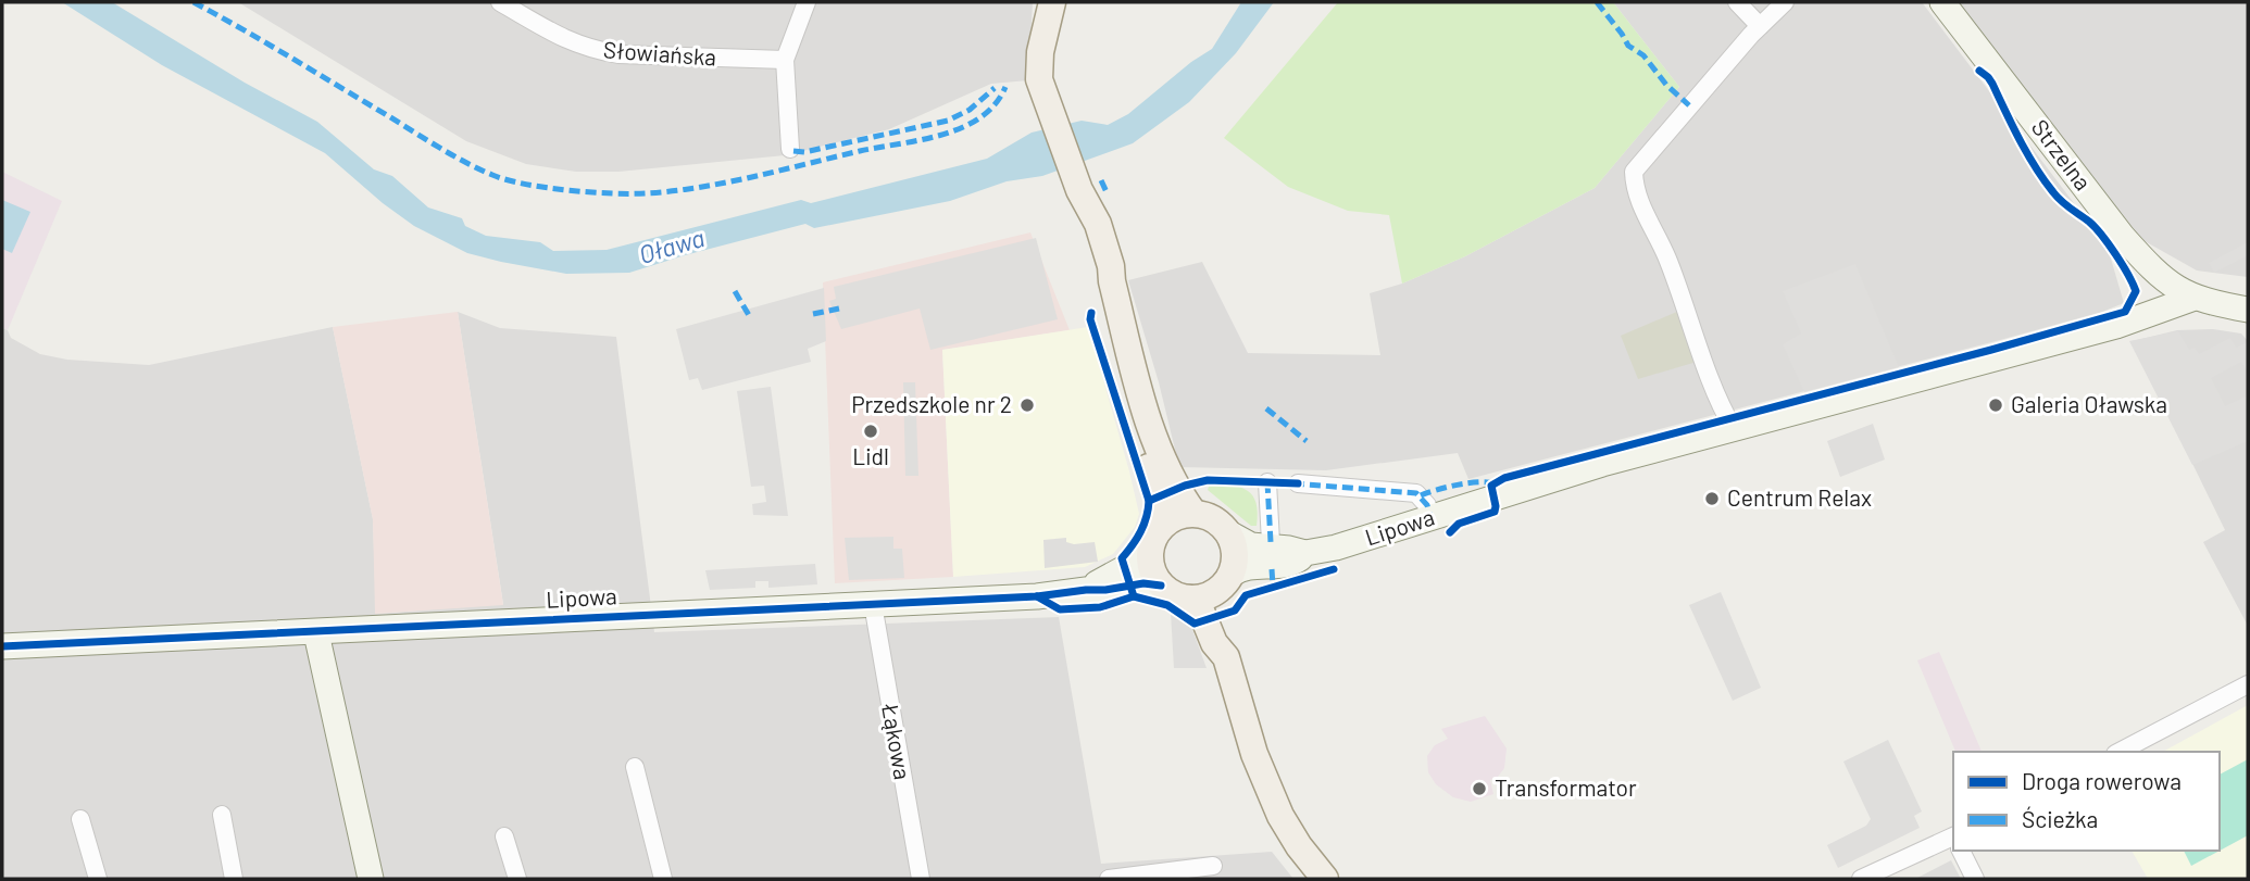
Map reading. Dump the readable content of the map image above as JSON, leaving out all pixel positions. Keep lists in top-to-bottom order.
{
  "streets": {
    "street": [
      "Słowiańska",
      "Strzelna",
      "Lipowa",
      "Łąkowa"
    ]
  },
  "crossings": [
    ["Strzelna", "Lipowa"],
    ["Lipowa", "Łąkowa"]
  ],
  "water": ["Oława"],
  "places": [
    "Przedszkole nr 2",
    "Galeria Oławska",
    "Lidl",
    "Centrum Relax",
    "Transformator"
  ],
  "legend": ["Droga rowerowa", "Ścieżka"]
}
